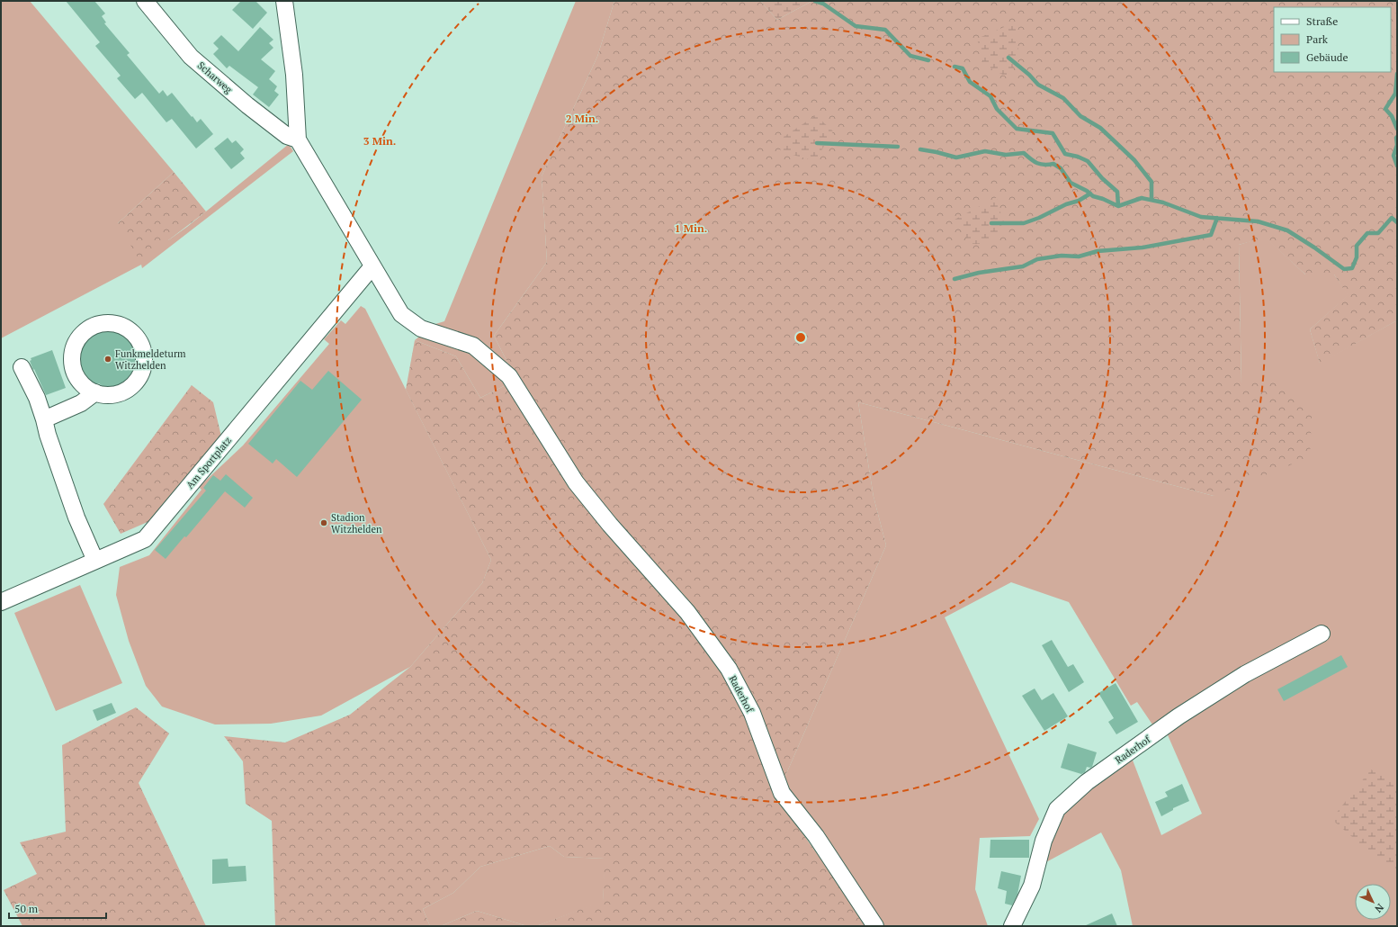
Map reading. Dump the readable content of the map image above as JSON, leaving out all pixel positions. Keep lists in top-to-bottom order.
{
  "streets": {
    "street": ["Scharweg", "Am Sportplatz", "Raderhof"]
  },
  "crossings": [
    ["Am Sportplatz", "Raderhof"]
  ],
  "places": ["Funkmeldeturm Witzhelden", "Stadion Witzhelden"],
  "legend": ["Straße", "Park", "Gebäude"],
  "scale_bar": "50 m",
  "north": "bottom right",
  "rings": ["2 Min.", "3 Min.", "1 Min."]
}
